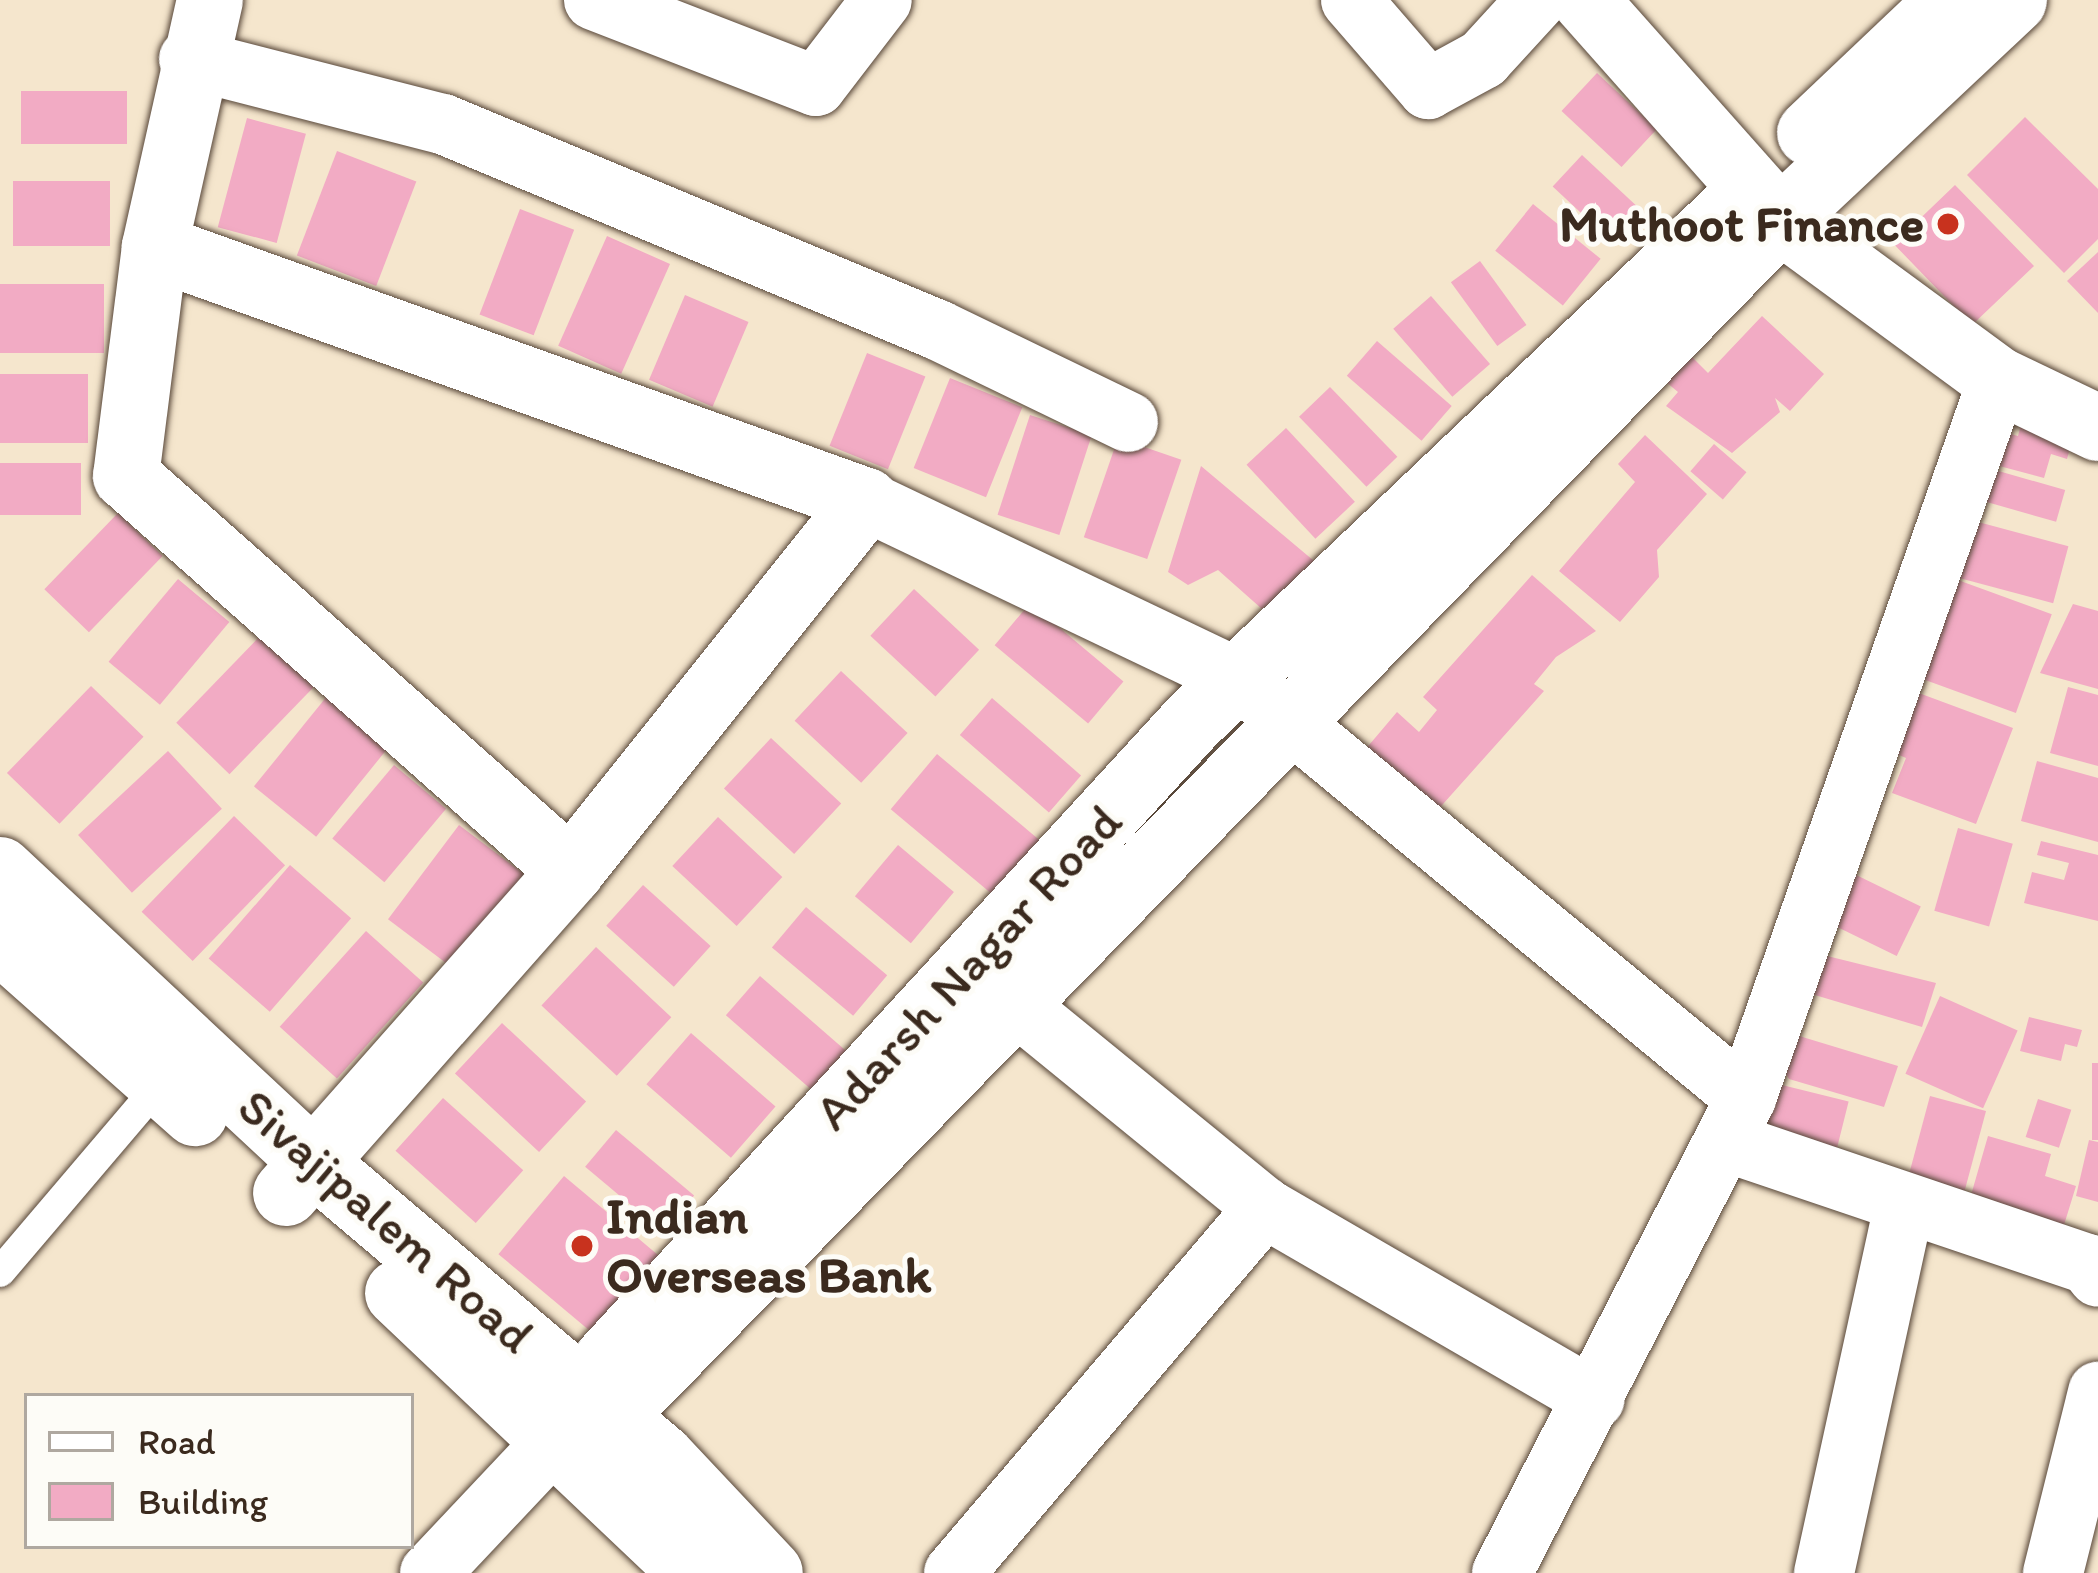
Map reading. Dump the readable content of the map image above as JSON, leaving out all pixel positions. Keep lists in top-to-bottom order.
{
  "streets": {
    "main road": ["Adarsh Nagar Road", "Sivajipalem Road"]
  },
  "crossings": [
    ["Adarsh Nagar Road", "Sivajipalem Road"]
  ],
  "places": ["Muthoot Finance", "Indian Overseas Bank"],
  "legend": ["Road", "Building"]
}
